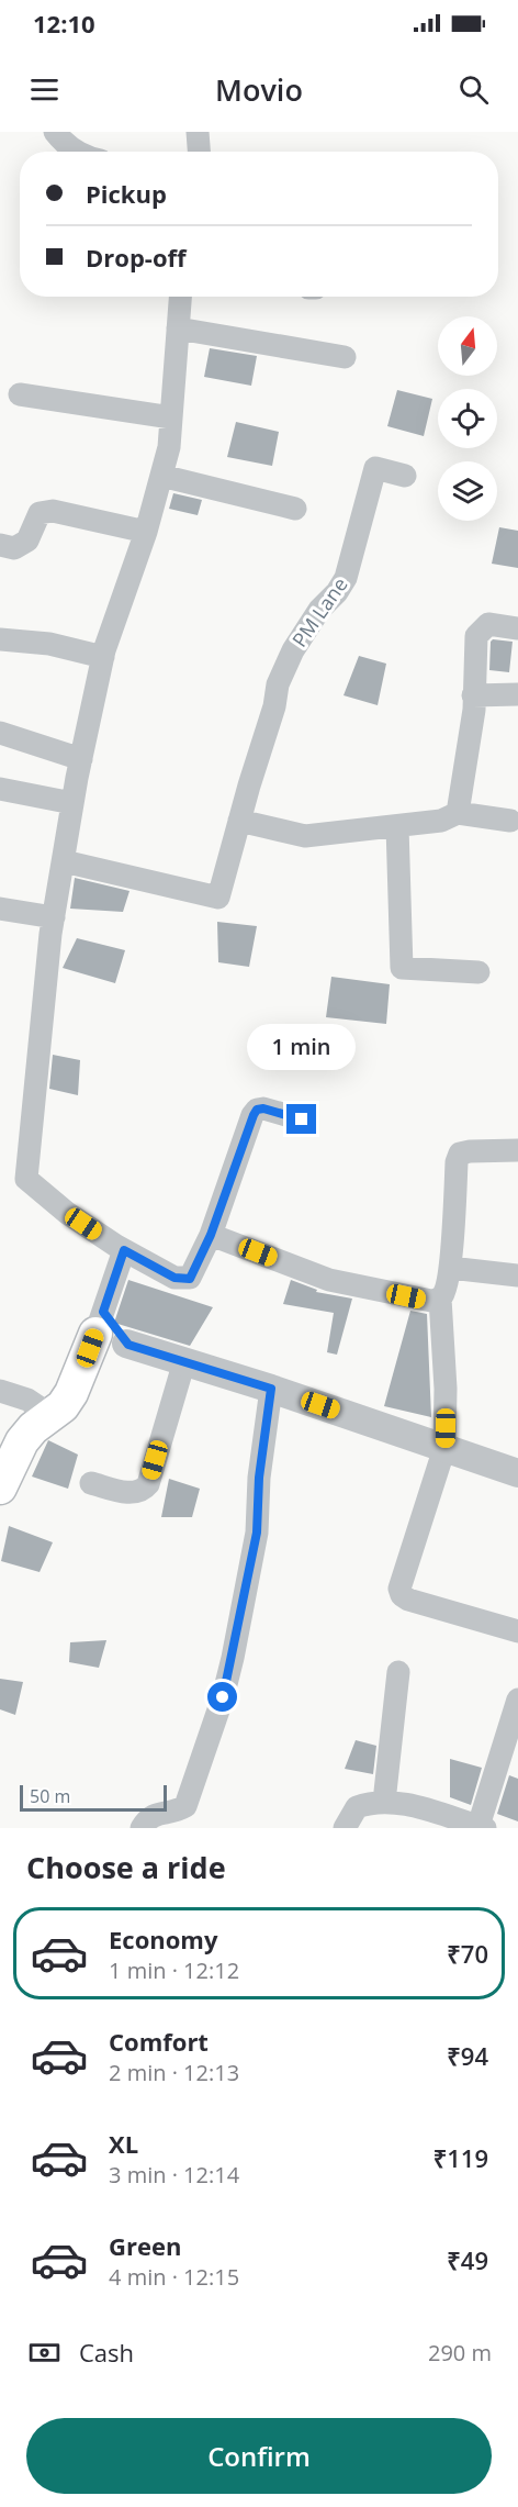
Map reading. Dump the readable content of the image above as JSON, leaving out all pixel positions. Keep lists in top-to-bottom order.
{
  "streets": {
    "street": ["PM Lane"]
  },
  "scale_bar": "50 m",
  "north": "top",
  "page": {
    "status": "12:10",
    "header": "Movio",
    "banner": ["Pickup", "Drop-off"],
    "bubble": "1 min",
    "scale": "50 m",
    "heading": "Choose a ride",
    "list": [
      {
        "name": "Economy",
        "note": "1 min · 12:12",
        "value": "₹70"
      },
      {
        "name": "Comfort",
        "note": "2 min · 12:13",
        "value": "₹94"
      },
      {
        "name": "XL",
        "note": "3 min · 12:14",
        "value": "₹119"
      },
      {
        "name": "Green",
        "note": "4 min · 12:15",
        "value": "₹49"
      }
    ],
    "pay": ["Cash", "290 m"],
    "buttons": "Confirm"
  }
}
